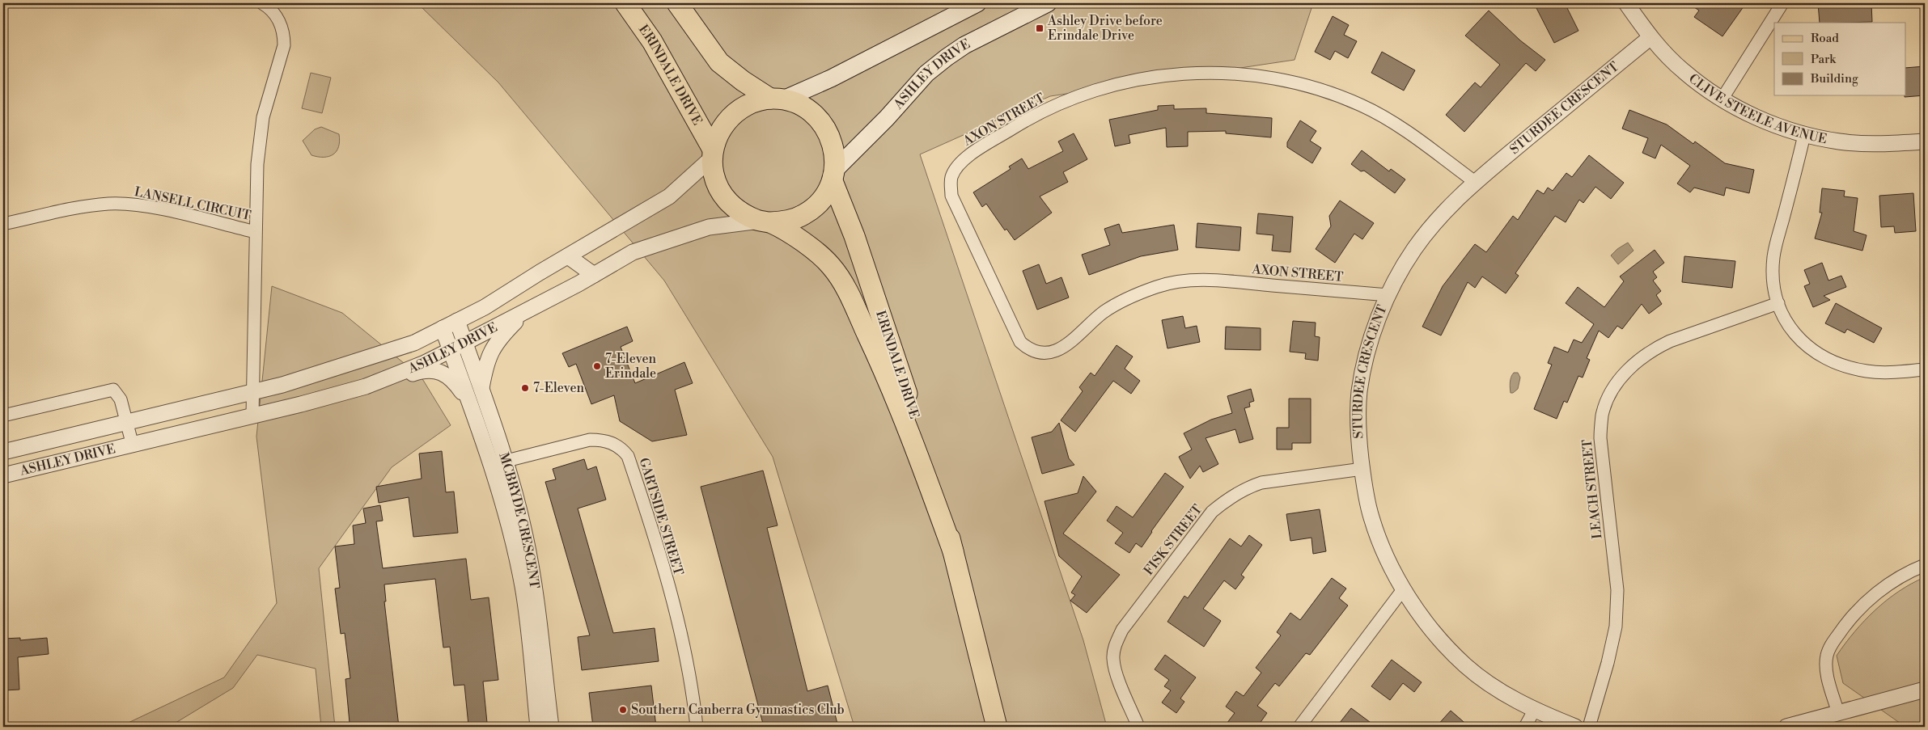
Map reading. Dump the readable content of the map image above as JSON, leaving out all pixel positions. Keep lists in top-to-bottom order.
{
  "streets": {
    "main road": ["ERINDALE DRIVE", "ASHLEY DRIVE"],
    "street": [
      "CLIVE STEELE AVENUE",
      "STURDEE CRESCENT",
      "AXON STREET",
      "LANSELL CIRCUIT",
      "LEACH STREET",
      "GARTSIDE STREET",
      "MCBRYDE CRESCENT",
      "FISK STREET"
    ]
  },
  "crossings": [
    ["ERINDALE DRIVE", "ASHLEY DRIVE"],
    ["ASHLEY DRIVE", "LANSELL CIRCUIT"],
    ["ASHLEY DRIVE", "MCBRYDE CRESCENT"],
    ["CLIVE STEELE AVENUE", "STURDEE CRESCENT"],
    ["STURDEE CRESCENT", "AXON STREET"],
    ["STURDEE CRESCENT", "FISK STREET"],
    ["GARTSIDE STREET", "MCBRYDE CRESCENT"]
  ],
  "places": {
    "transit": ["Ashley Drive before Erindale Drive"],
    "other": ["7-Eleven Erindale", "7-Eleven", "Southern Canberra Gymnastics Club"]
  },
  "legend": ["Road", "Park", "Building"]
}
